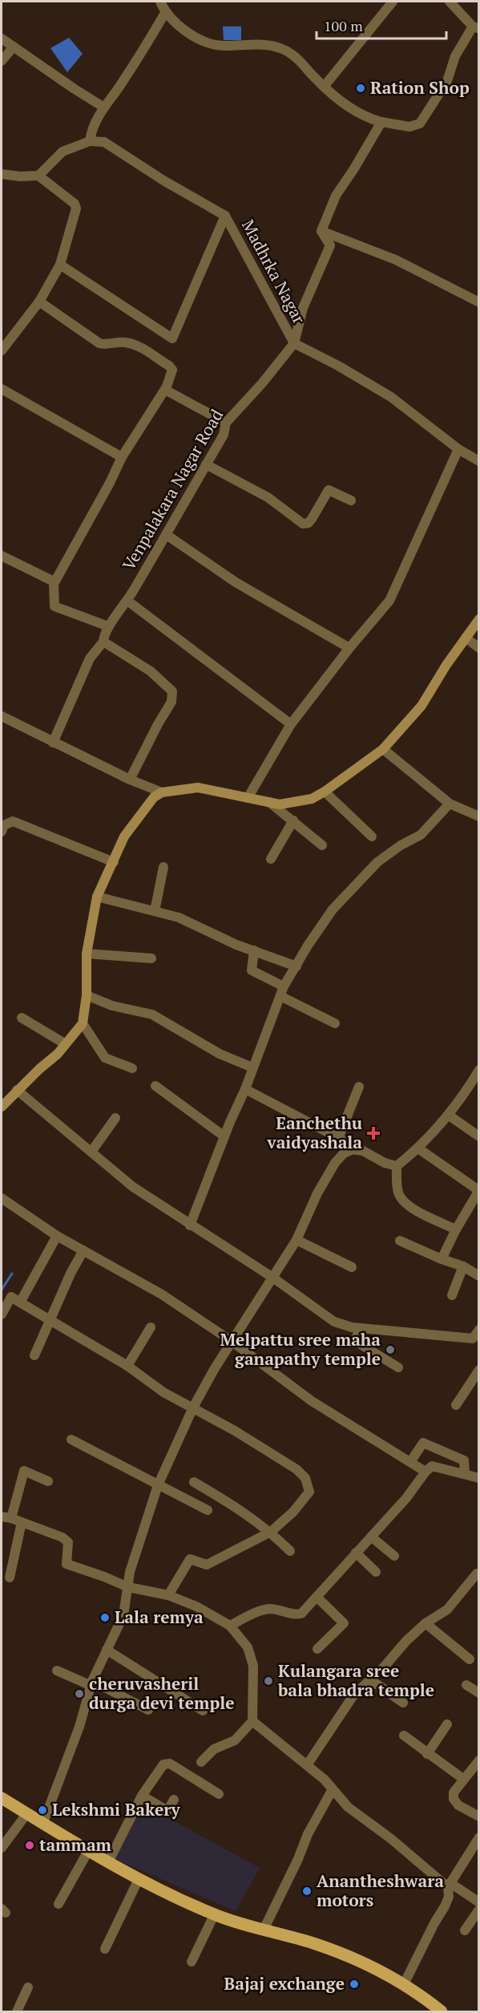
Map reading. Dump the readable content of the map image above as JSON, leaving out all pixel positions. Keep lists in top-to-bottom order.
{
  "streets": {
    "street": ["Madhrka Nagar", "Venpalakara Nagar Road"]
  },
  "crossings": [
    ["Madhrka Nagar", "Venpalakara Nagar Road"]
  ],
  "places": {
    "other": [
      "Ration Shop",
      "Melpattu sree maha ganapathy temple",
      "Lala remya",
      "Kulangara sree bala bhadra temple",
      "cheruvasheril durga devi temple",
      "Lekshmi Bakery",
      "tammam",
      "Anantheshwara motors",
      "Bajaj exchange"
    ],
    "health": ["Eanchethu vaidyashala"]
  },
  "scale_bar": "100 m"
}
